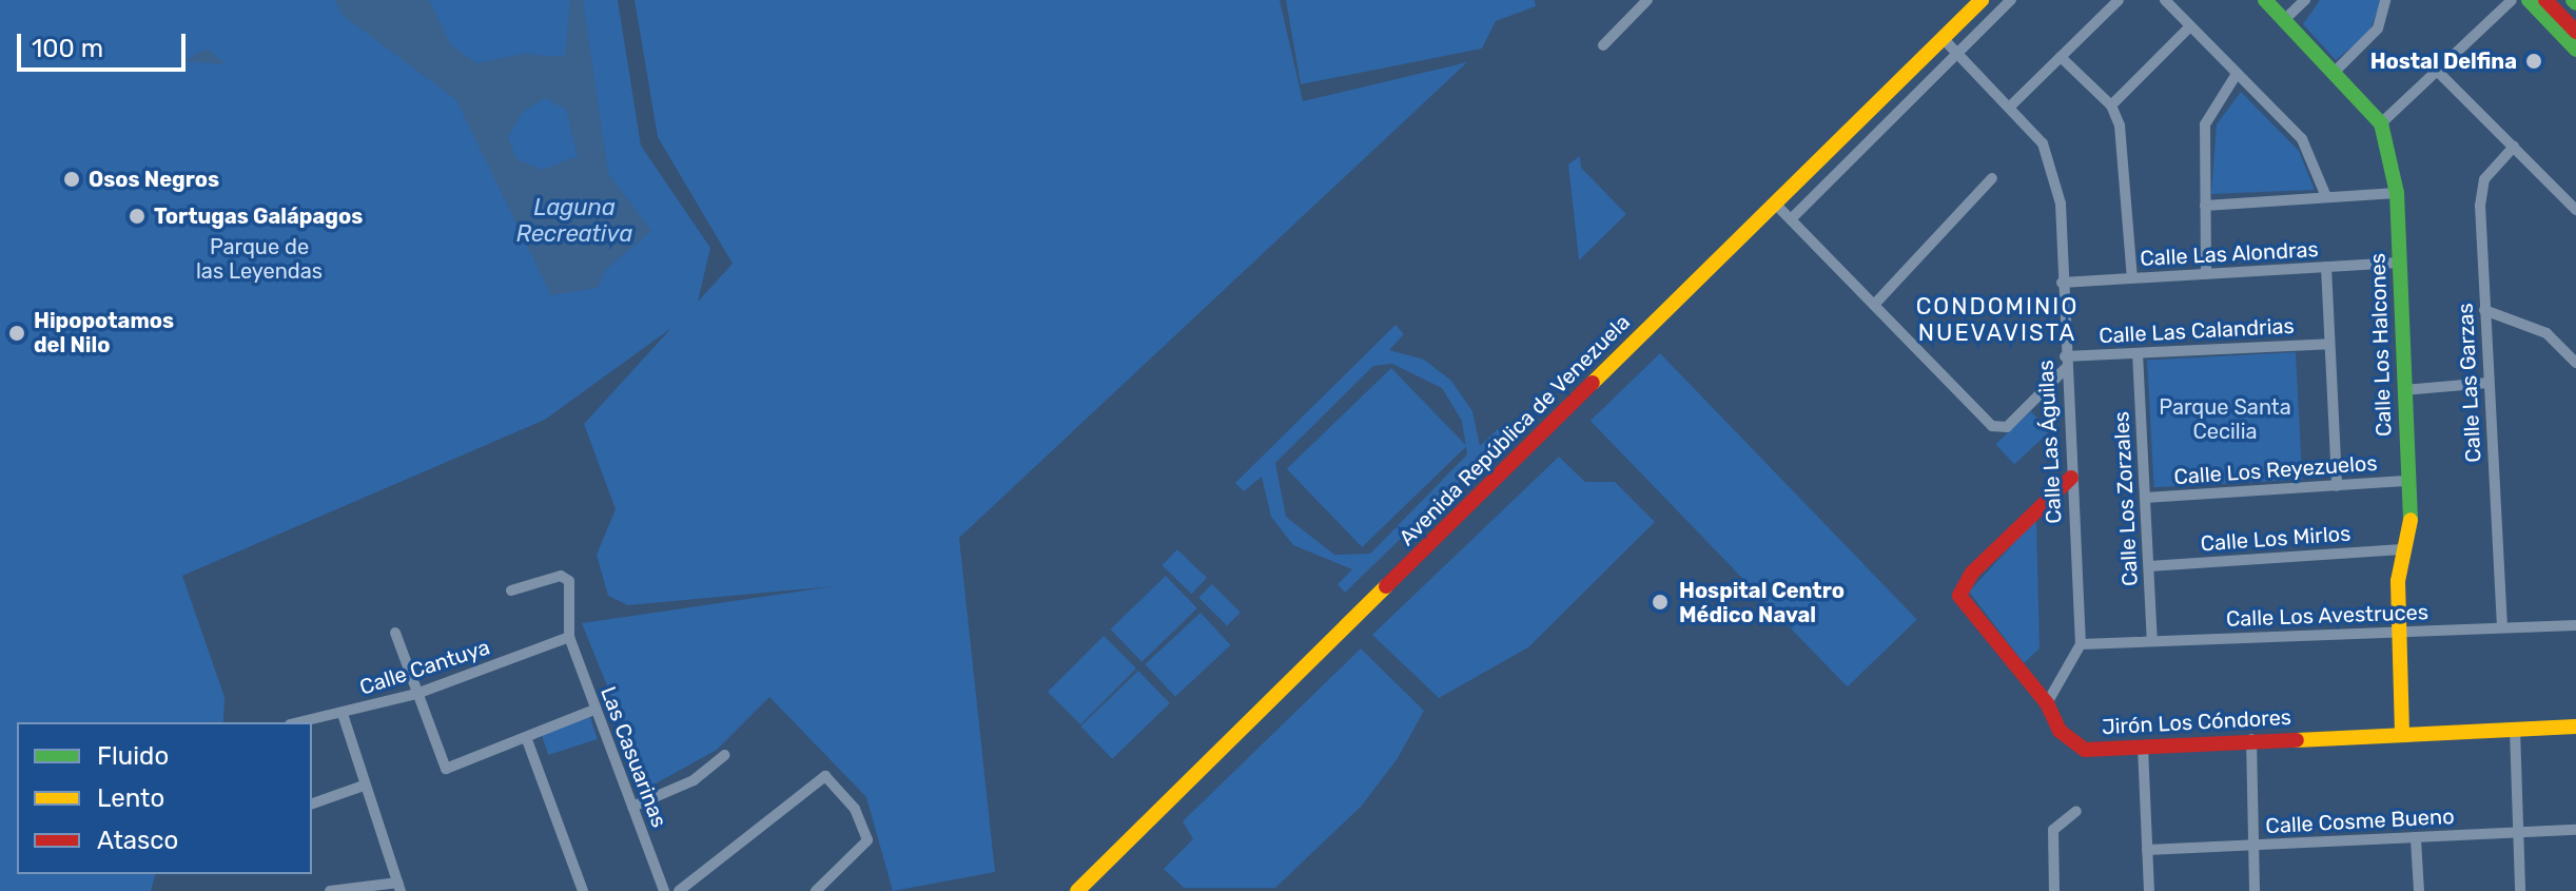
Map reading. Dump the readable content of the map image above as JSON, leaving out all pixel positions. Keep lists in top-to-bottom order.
{
  "streets": {
    "street": [
      "Calle Las Alondras",
      "Calle Las Calandrias",
      "Calle Los Halcones",
      "Calle Las Garzas",
      "Avenida República de Venezuela",
      "Calle Las Águilas",
      "Calle Los Reyezuelos",
      "Calle Los Zorzales",
      "Calle Los Mirlos",
      "Calle Los Avestruces",
      "Calle Cantuya",
      "Jirón Los Cóndores",
      "Las Casuarinas",
      "Calle Cosme Bueno"
    ]
  },
  "crossings": [
    ["Calle Las Alondras", "Calle Los Halcones"],
    ["Calle Las Alondras", "Calle Las Águilas"],
    ["Calle Las Calandrias", "Calle Las Águilas"],
    ["Calle Las Calandrias", "Calle Los Zorzales"],
    ["Calle Los Halcones", "Calle Los Reyezuelos"],
    ["Calle Los Halcones", "Calle Los Mirlos"],
    ["Calle Los Halcones", "Calle Los Avestruces"],
    ["Calle Los Halcones", "Jirón Los Cóndores"],
    ["Calle Las Garzas", "Calle Los Avestruces"],
    ["Avenida República de Venezuela", "Calle Las Águilas"],
    ["Calle Las Águilas", "Calle Los Avestruces"],
    ["Calle Las Águilas", "Jirón Los Cóndores"],
    ["Calle Los Reyezuelos", "Calle Los Zorzales"],
    ["Calle Los Zorzales", "Calle Los Mirlos"],
    ["Calle Los Zorzales", "Calle Los Avestruces"],
    ["Calle Cantuya", "Las Casuarinas"]
  ],
  "districts": ["CONDOMINIO NUEVAVISTA"],
  "water": ["Laguna Recreativa"],
  "parks": ["Parque de las Leyendas", "Parque Santa Cecilia"],
  "places": [
    "Hostal Delfina",
    "Osos Negros",
    "Tortugas Galápagos",
    "Hipopotamos del Nilo",
    "Hospital Centro Médico Naval"
  ],
  "legend": ["Fluido", "Lento", "Atasco"],
  "scale_bar": "100 m"
}
